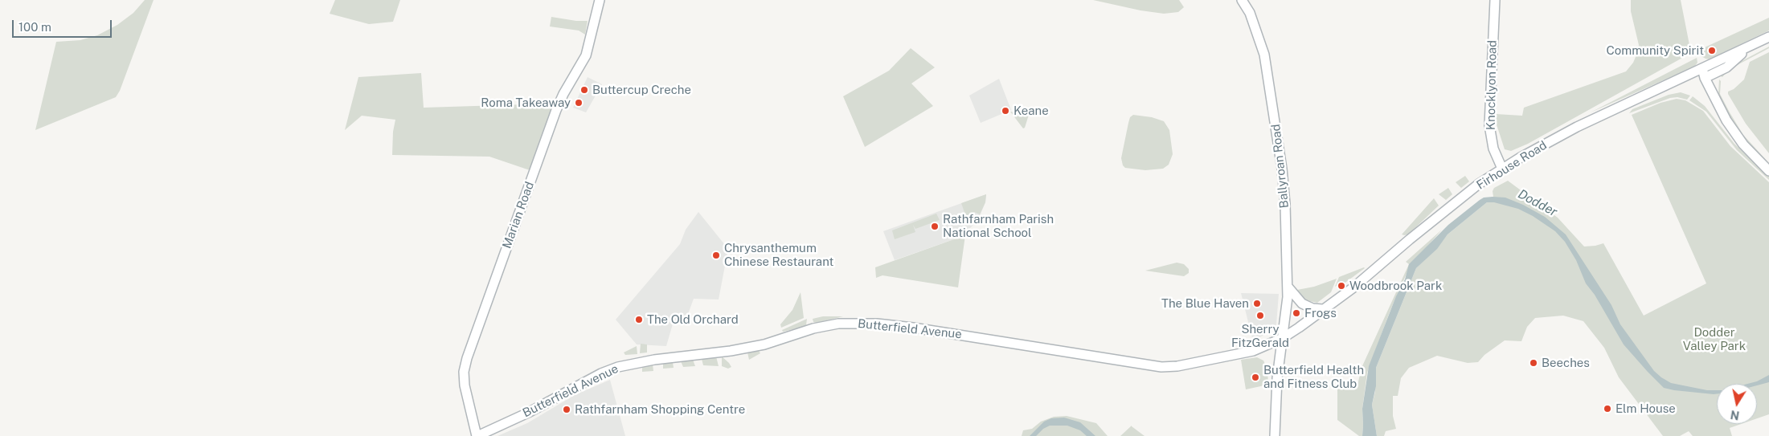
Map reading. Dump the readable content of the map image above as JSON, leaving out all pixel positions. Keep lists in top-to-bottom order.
{
  "streets": {
    "main road": [
      "Knocklyon Road",
      "Firhouse Road",
      "Ballyroan Road",
      "Marian Road",
      "Butterfield Avenue"
    ]
  },
  "crossings": [
    ["Knocklyon Road", "Firhouse Road"],
    ["Firhouse Road", "Ballyroan Road"],
    ["Firhouse Road", "Butterfield Avenue"],
    ["Ballyroan Road", "Butterfield Avenue"],
    ["Marian Road", "Butterfield Avenue"]
  ],
  "water": ["Dodder"],
  "parks": ["Dodder Valley Park"],
  "places": [
    "Community Spirit",
    "Buttercup Creche",
    "Roma Takeaway",
    "Keane",
    "Rathfarnham Parish National School",
    "Chrysanthemum Chinese Restaurant",
    "Woodbrook Park",
    "The Blue Haven",
    "Frogs",
    "Sherry FitzGerald",
    "The Old Orchard",
    "Beeches",
    "Butterfield Health and Fitness Club",
    "Elm House",
    "Rathfarnham Shopping Centre"
  ],
  "scale_bar": "100 m",
  "north": "bottom"
}
